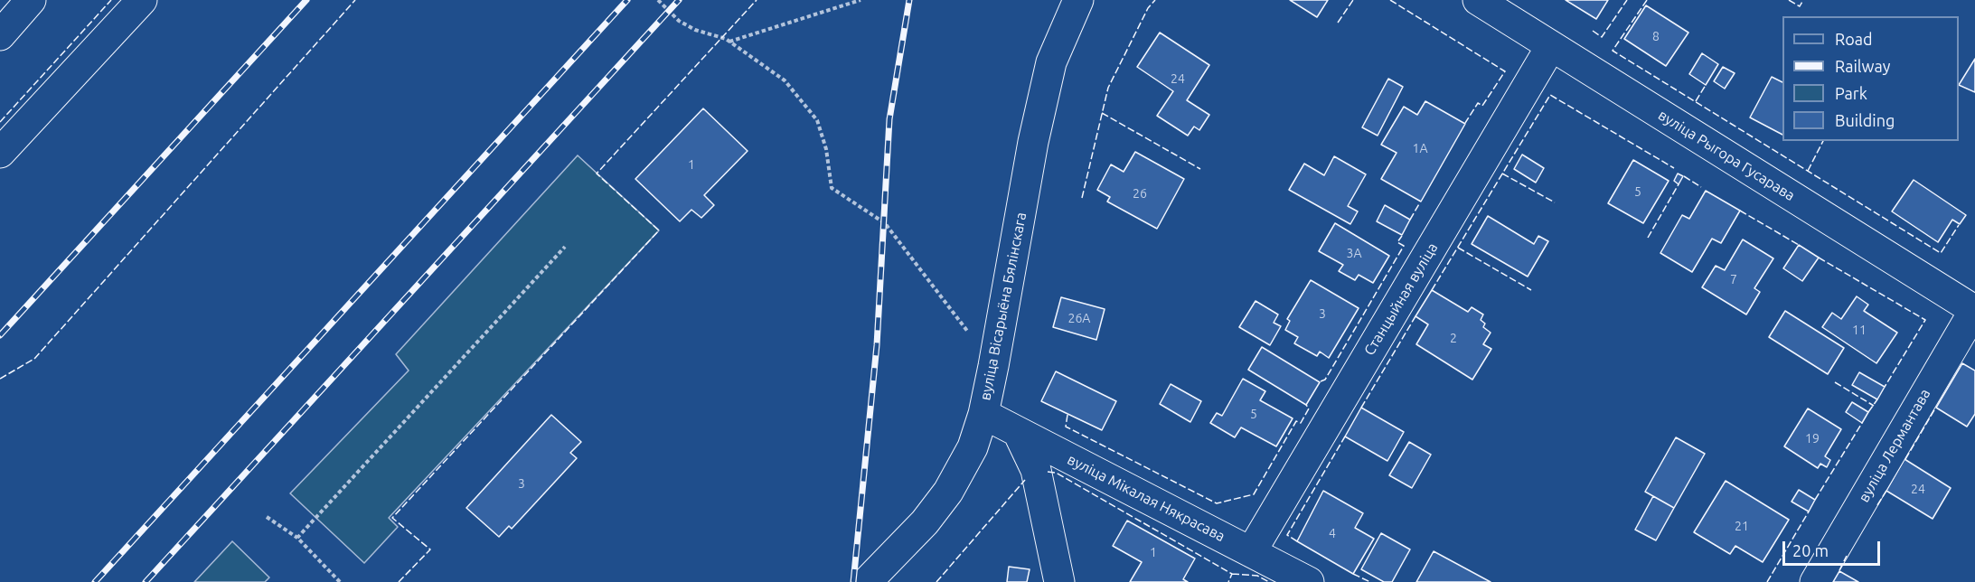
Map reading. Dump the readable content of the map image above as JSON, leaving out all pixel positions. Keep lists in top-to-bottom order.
{
  "streets": {
    "street": [
      "вуліца Рыгора Гусарава",
      "Станцыйная вуліца",
      "вуліца Вісарыёна Бялінскага",
      "вуліца Лермантава",
      "вуліца Мікалая Някрасава"
    ]
  },
  "crossings": [
    ["вуліца Рыгора Гусарава", "Станцыйная вуліца"],
    ["вуліца Рыгора Гусарава", "вуліца Лермантава"],
    ["Станцыйная вуліца", "вуліца Мікалая Някрасава"],
    ["вуліца Вісарыёна Бялінскага", "вуліца Мікалая Някрасава"]
  ],
  "house_numbers": [
    "8",
    "24",
    "1А",
    "1",
    "5",
    "26",
    "3А",
    "7",
    "3",
    "26А",
    "11",
    "2",
    "5",
    "19",
    "3",
    "24",
    "21",
    "4",
    "1"
  ],
  "legend": [
    "Road",
    "Railway",
    "Park",
    "Building"
  ],
  "scale_bar": "20 m"
}
